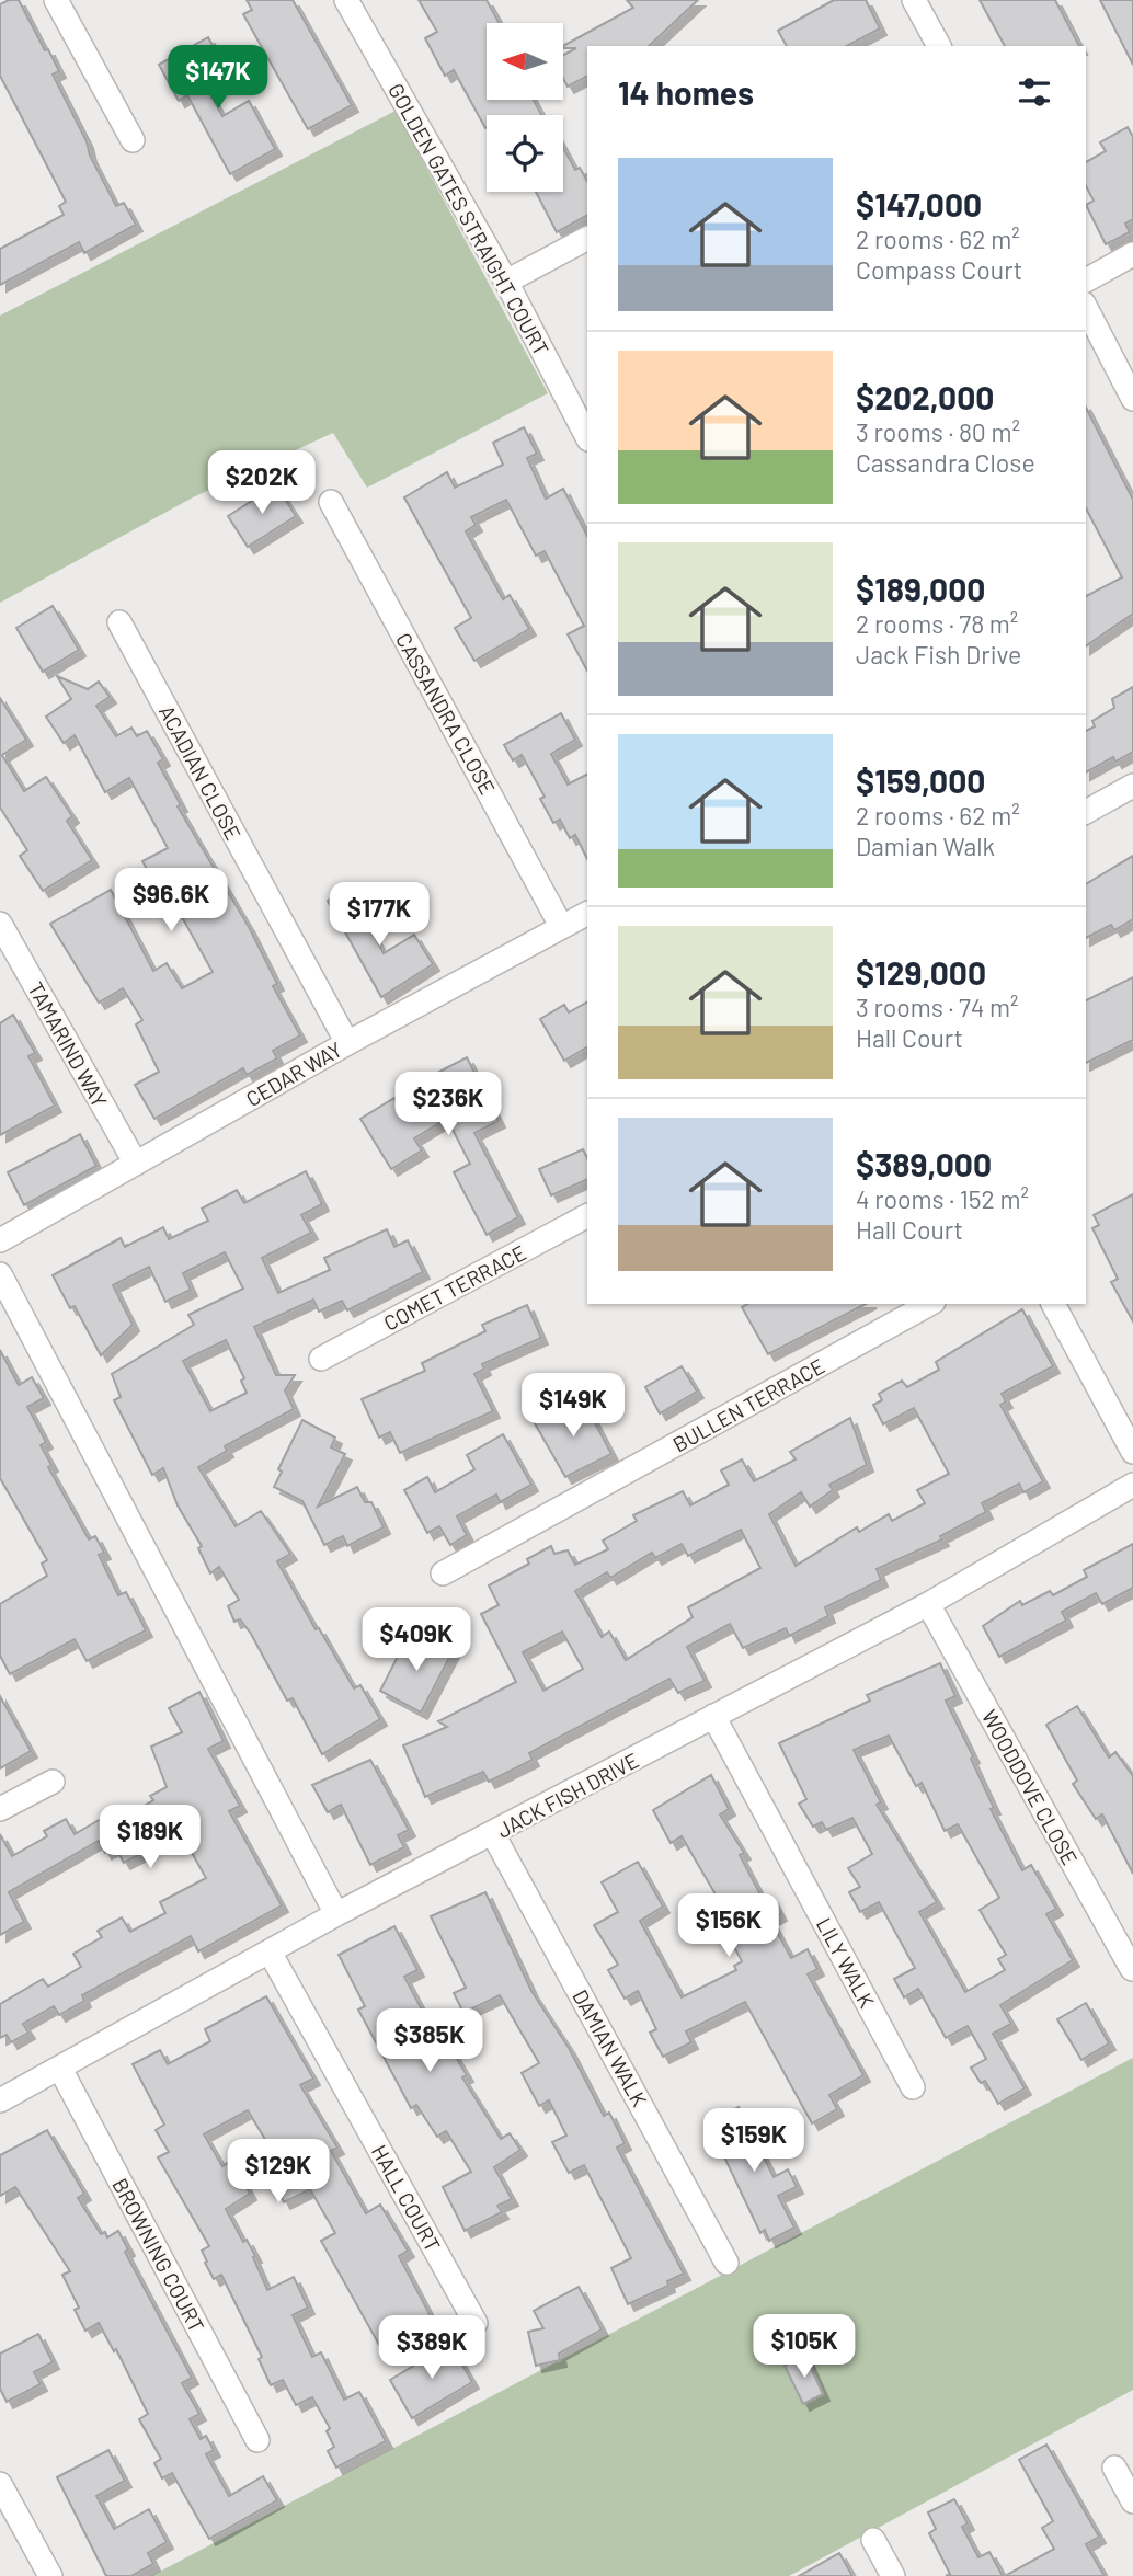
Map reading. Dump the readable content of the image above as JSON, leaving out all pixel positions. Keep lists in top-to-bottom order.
{
  "streets": {
    "street": [
      "GOLDEN GATES STRAIGHT COURT",
      "CASSANDRA CLOSE",
      "ACADIAN CLOSE",
      "TAMARIND WAY",
      "CEDAR WAY",
      "COMET TERRACE",
      "BULLEN TERRACE",
      "WOODDOVE CLOSE",
      "JACK FISH DRIVE",
      "LILY WALK",
      "DAMIAN WALK",
      "HALL COURT",
      "BROWNING COURT"
    ]
  },
  "crossings": [
    ["CASSANDRA CLOSE", "CEDAR WAY"],
    ["ACADIAN CLOSE", "CEDAR WAY"],
    ["TAMARIND WAY", "CEDAR WAY"],
    ["WOODDOVE CLOSE", "JACK FISH DRIVE"],
    ["JACK FISH DRIVE", "LILY WALK"],
    ["JACK FISH DRIVE", "DAMIAN WALK"],
    ["JACK FISH DRIVE", "HALL COURT"],
    ["JACK FISH DRIVE", "BROWNING COURT"]
  ],
  "north": "left",
  "page": {
    "price": [
      "$147K",
      "$202K",
      "$96.6K",
      "$177K",
      "$236K",
      "$149K",
      "$409K",
      "$189K",
      "$156K",
      "$385K",
      "$159K",
      "$129K",
      "$105K",
      "$389K"
    ],
    "heading": "14 homes",
    "list": [
      {
        "name": "$147,000",
        "note": "2 rooms · 62 m² · Compass Court"
      },
      {
        "name": "$202,000",
        "note": "3 rooms · 80 m² · Cassandra Close"
      },
      {
        "name": "$189,000",
        "note": "2 rooms · 78 m² · Jack Fish Drive"
      },
      {
        "name": "$159,000",
        "note": "2 rooms · 62 m² · Damian Walk"
      },
      {
        "name": "$129,000",
        "note": "3 rooms · 74 m² · Hall Court"
      },
      {
        "name": "$389,000",
        "note": "4 rooms · 152 m² · Hall Court"
      }
    ]
  }
}
